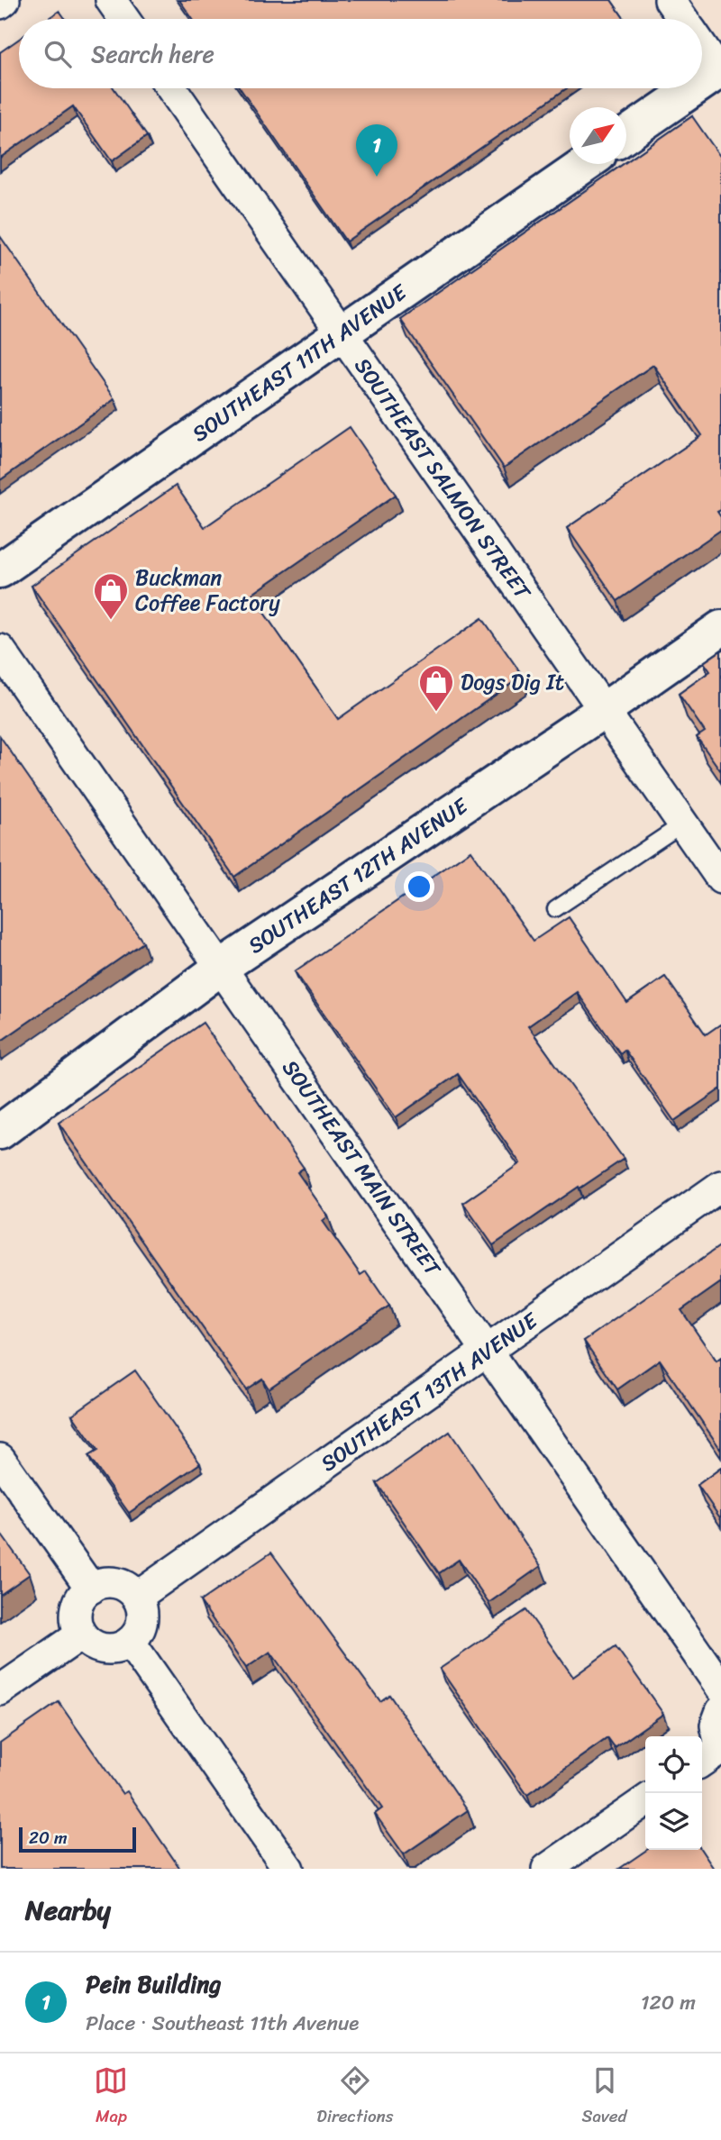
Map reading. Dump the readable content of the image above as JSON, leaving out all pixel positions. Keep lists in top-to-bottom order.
{
  "streets": {
    "main road": ["SOUTHEAST 11TH AVENUE", "SOUTHEAST 12TH AVENUE"],
    "street": ["SOUTHEAST SALMON STREET", "SOUTHEAST MAIN STREET", "SOUTHEAST 13TH AVENUE"]
  },
  "crossings": [
    ["SOUTHEAST 11TH AVENUE", "SOUTHEAST SALMON STREET"],
    ["SOUTHEAST SALMON STREET", "SOUTHEAST 12TH AVENUE"],
    ["SOUTHEAST 12TH AVENUE", "SOUTHEAST MAIN STREET"],
    ["SOUTHEAST MAIN STREET", "SOUTHEAST 13TH AVENUE"]
  ],
  "places": {
    "shop": ["Buckman Coffee Factory", "Dogs Dig It"]
  },
  "scale_bar": "20 m",
  "north": "top right",
  "page": {
    "search": "Search here",
    "pins": "1",
    "scale": "20 m",
    "heading": "Nearby",
    "list": [
      {
        "mark": "1",
        "name": "Pein Building",
        "note": "Place · Southeast 11th Avenue",
        "value": "120 m"
      }
    ],
    "nav": ["Map", "Directions", "Saved"]
  }
}
